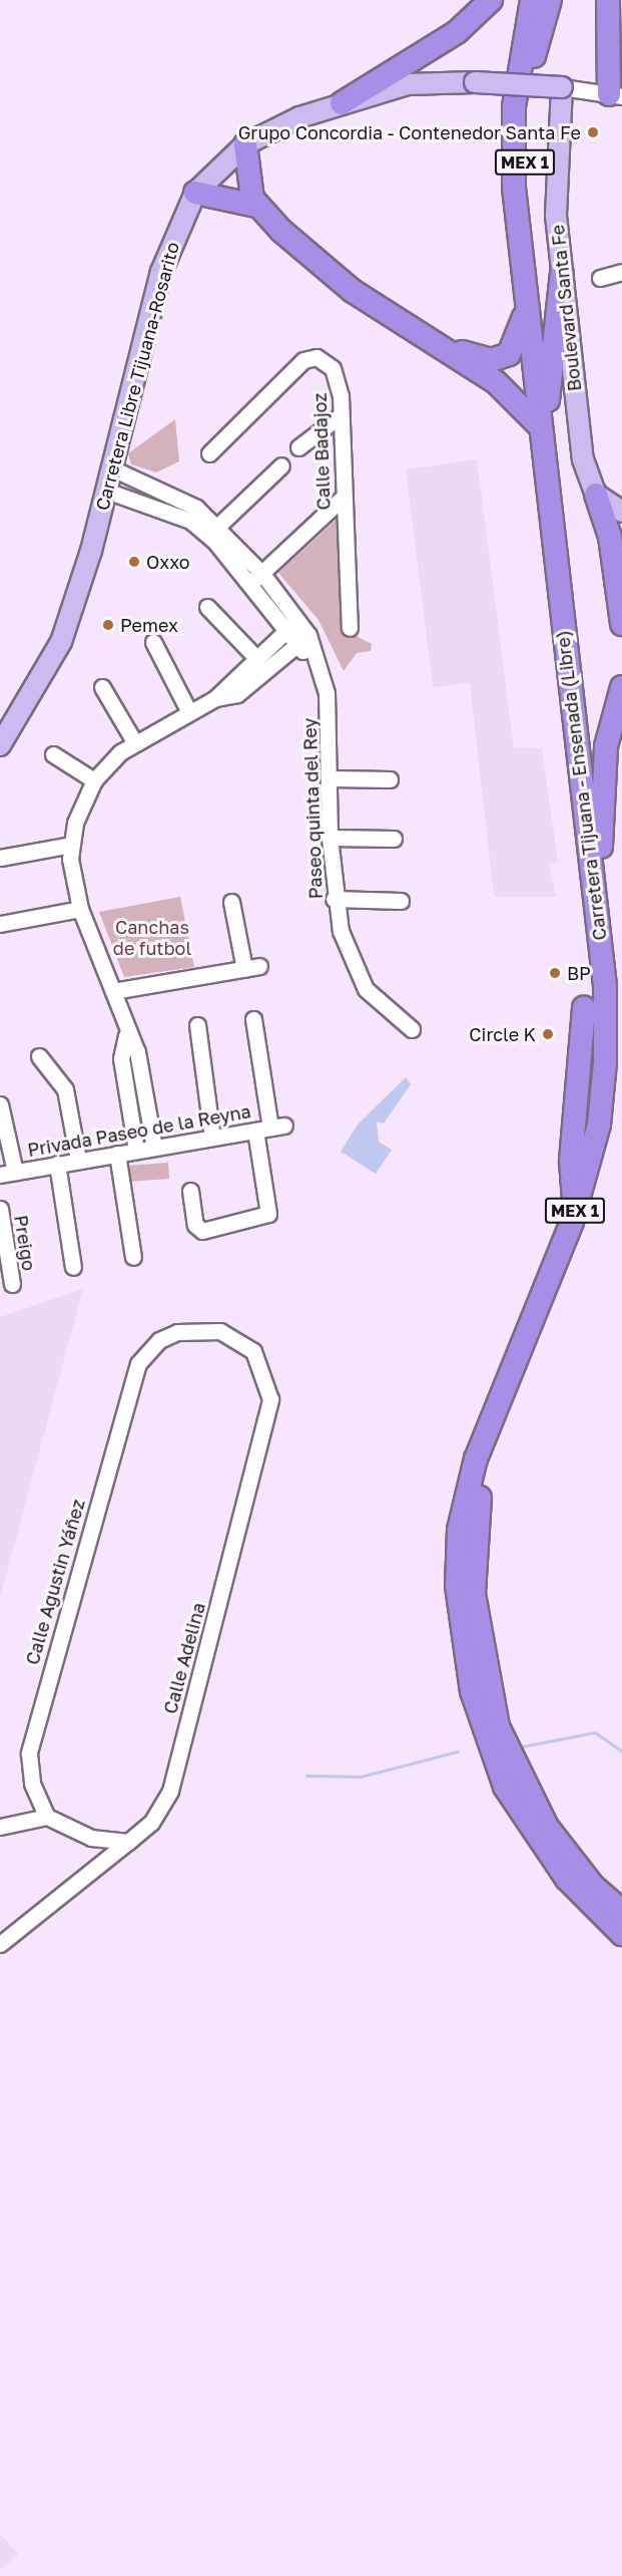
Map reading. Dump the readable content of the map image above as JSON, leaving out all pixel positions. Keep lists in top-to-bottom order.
{
  "streets": {
    "highway": ["MEX 1", "Carretera Tijuana - Ensenada (Libre)"],
    "main road": ["Boulevard Santa Fe", "Carretera Libre Tijuana-Rosarito"],
    "street": [
      "Calle Badajoz",
      "Paseo quinta del Rey",
      "Privada Paseo de la Reyna",
      "Preigo",
      "Calle Agustin Yáñez",
      "Calle Adelina"
    ]
  },
  "crossings": [
    ["Boulevard Santa Fe", "Carretera Libre Tijuana-Rosarito"],
    ["Calle Agustin Yáñez", "Calle Adelina"]
  ],
  "parks": ["Canchas de futbol"],
  "places": [
    "Grupo Concordia - Contenedor Santa Fe",
    "Oxxo",
    "Pemex",
    "BP",
    "Circle K"
  ]
}
